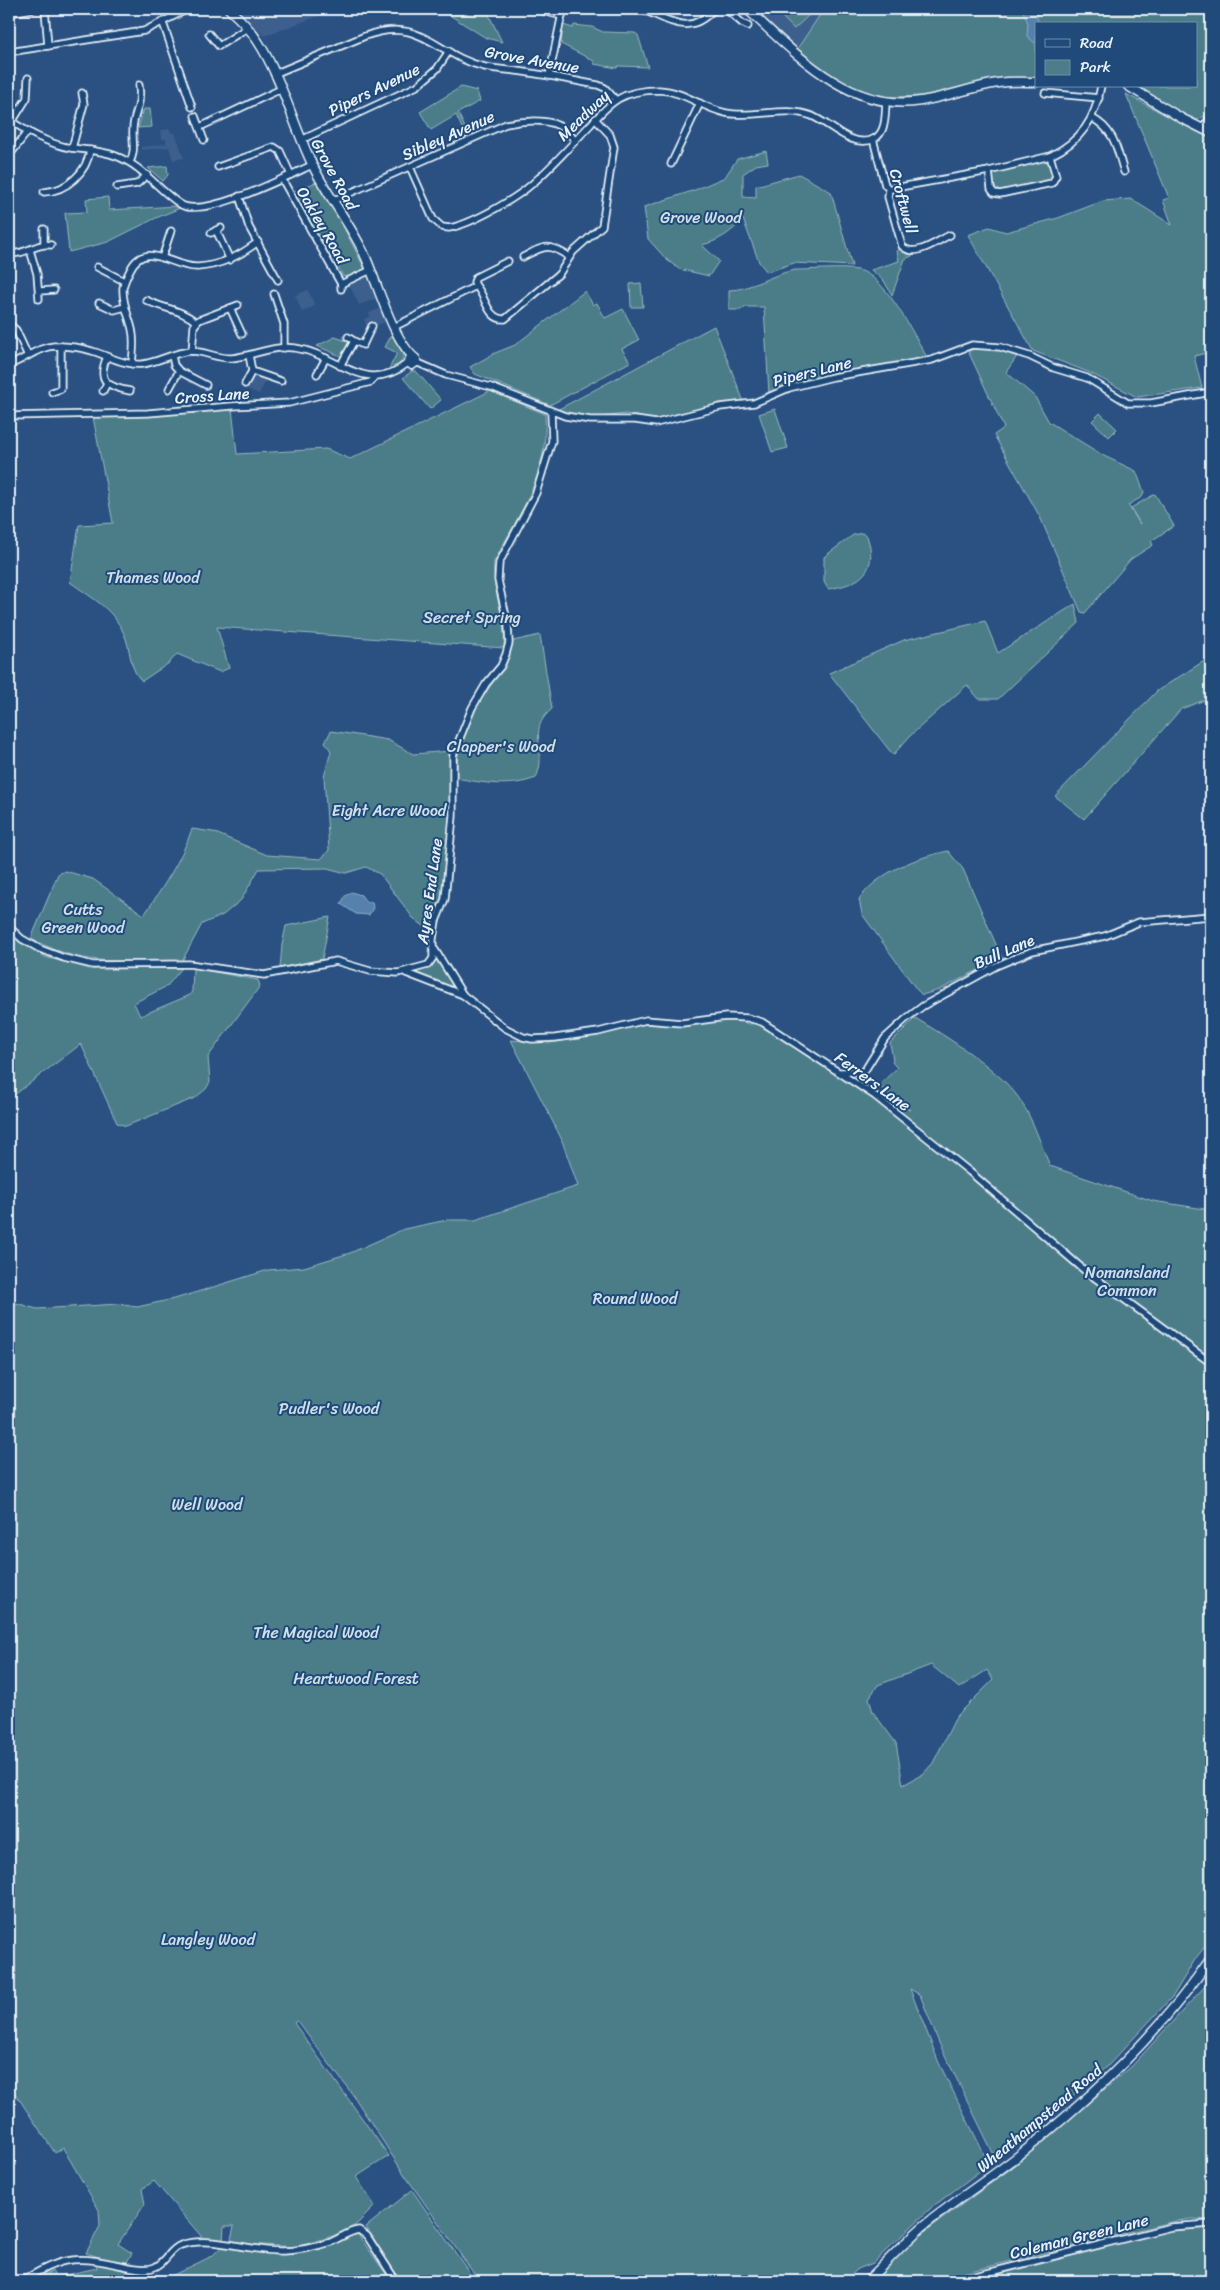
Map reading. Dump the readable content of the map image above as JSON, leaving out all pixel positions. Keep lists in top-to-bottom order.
{
  "streets": {
    "street": [
      "Grove Avenue",
      "Pipers Avenue",
      "Meadway",
      "Sibley Avenue",
      "Grove Road",
      "Croftwell",
      "Oakley Road",
      "Pipers Lane",
      "Cross Lane",
      "Ayres End Lane",
      "Bull Lane",
      "Ferrers Lane",
      "Wheathampstead Road",
      "Coleman Green Lane"
    ]
  },
  "crossings": [
    ["Grove Avenue", "Pipers Avenue"],
    ["Grove Avenue", "Meadway"],
    ["Grove Avenue", "Grove Road"],
    ["Pipers Avenue", "Grove Road"],
    ["Meadway", "Sibley Avenue"],
    ["Meadway", "Croftwell"],
    ["Sibley Avenue", "Grove Road"],
    ["Grove Road", "Oakley Road"],
    ["Grove Road", "Pipers Lane"],
    ["Grove Road", "Cross Lane"],
    ["Pipers Lane", "Cross Lane"],
    ["Pipers Lane", "Ayres End Lane"],
    ["Ayres End Lane", "Ferrers Lane"],
    ["Bull Lane", "Ferrers Lane"]
  ],
  "parks": [
    "Grove Wood",
    "Thames Wood",
    "Secret Spring",
    "Clapper's Wood",
    "Eight Acre Wood",
    "Cutts Green Wood",
    "Nomansland Common",
    "Round Wood",
    "Pudler's Wood",
    "Well Wood",
    "The Magical Wood",
    "Heartwood Forest",
    "Langley Wood"
  ],
  "legend": ["Road", "Park"]
}
